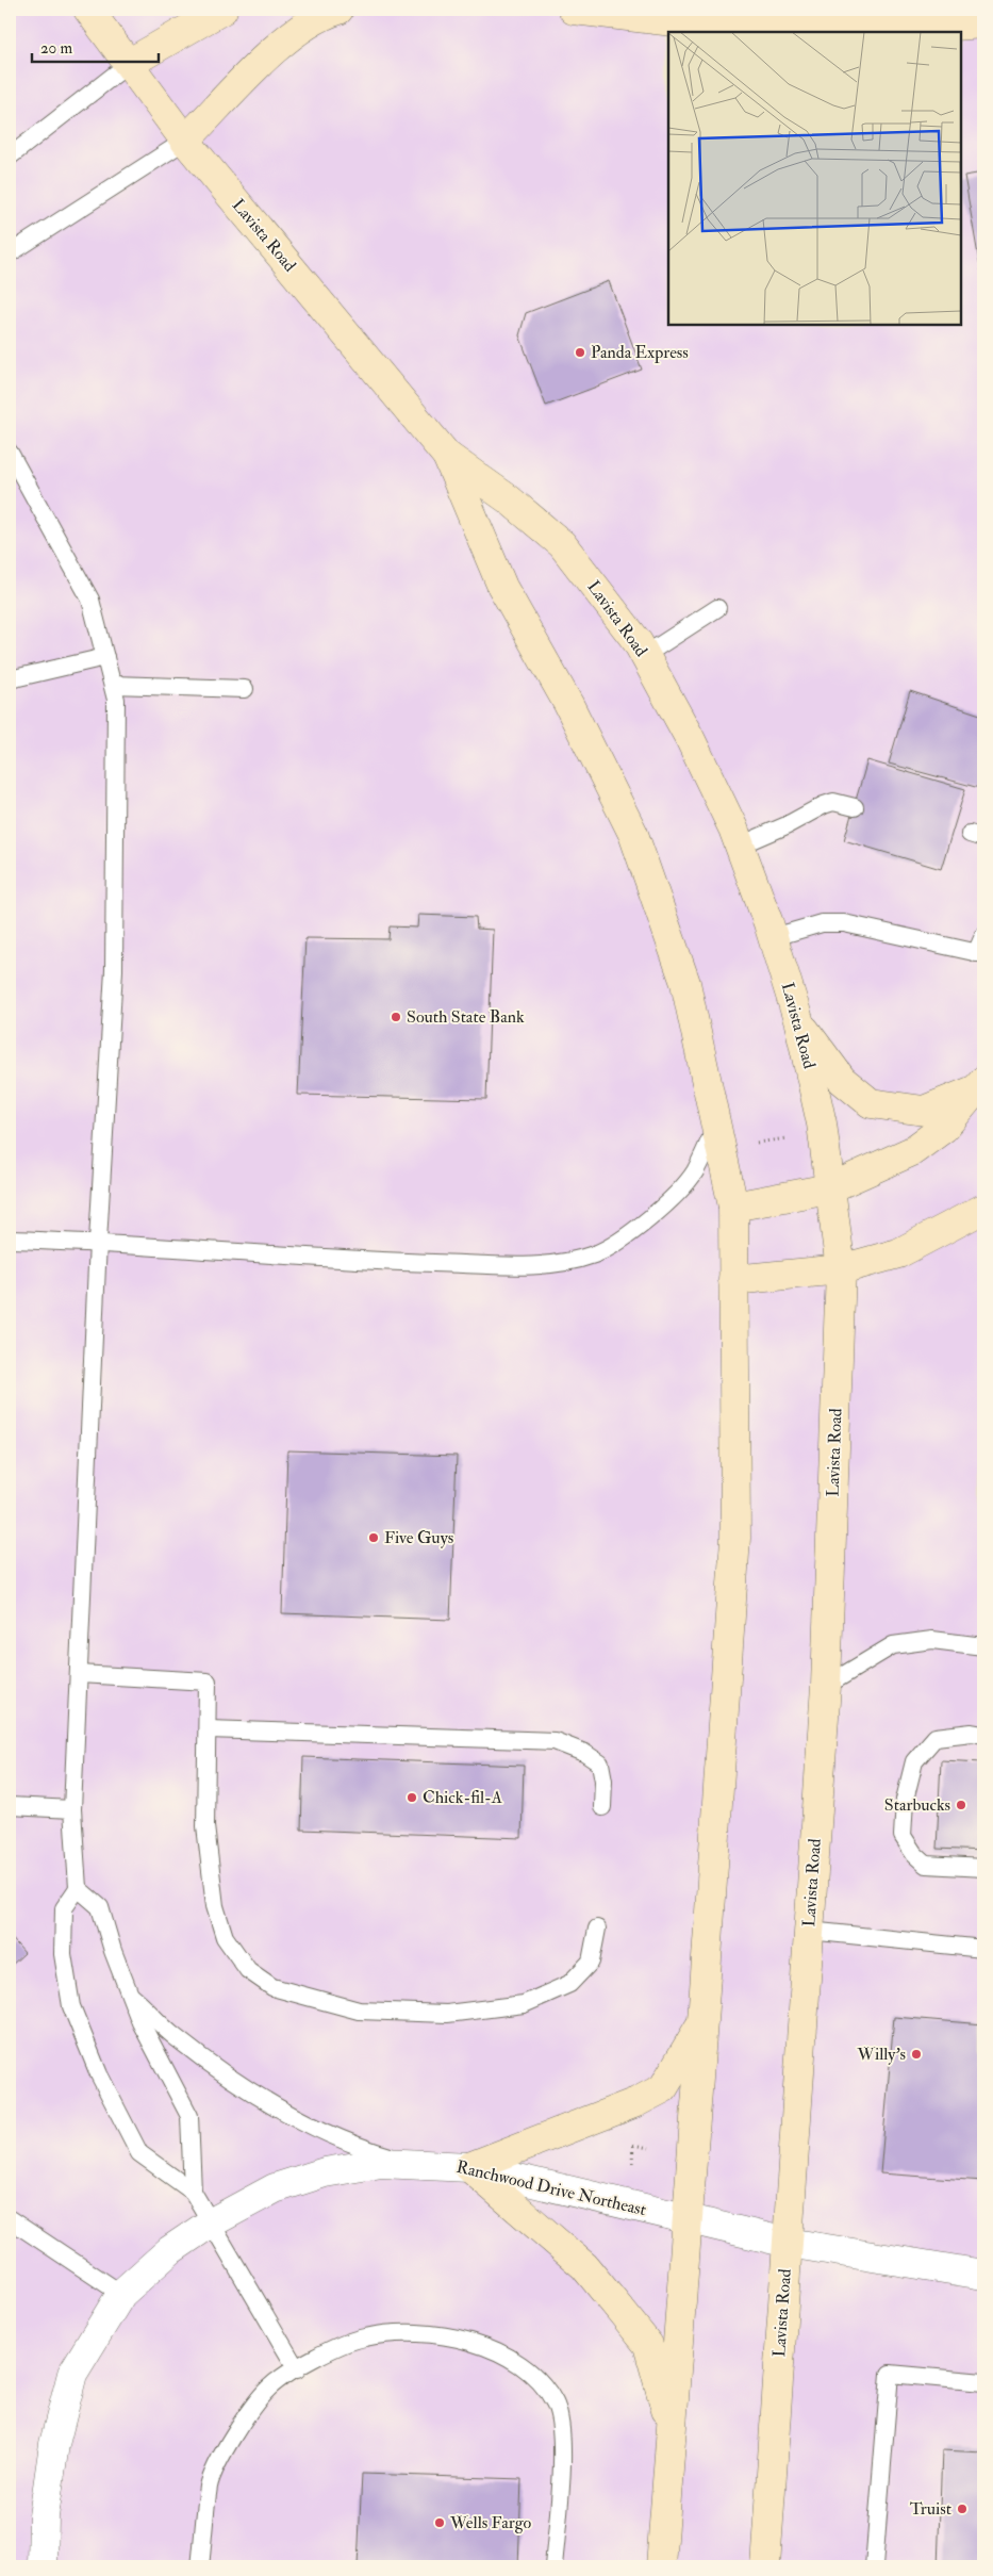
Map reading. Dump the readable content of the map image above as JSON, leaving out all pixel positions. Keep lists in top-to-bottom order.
{
  "streets": {
    "main road": ["Lavista Road"],
    "street": ["Ranchwood Drive Northeast"]
  },
  "crossings": [
    ["Lavista Road", "Ranchwood Drive Northeast"]
  ],
  "places": [
    "Panda Express",
    "South State Bank",
    "Five Guys",
    "Chick-fil-A",
    "Starbucks",
    "Willy's",
    "Truist",
    "Wells Fargo"
  ],
  "scale_bar": "20 m"
}
